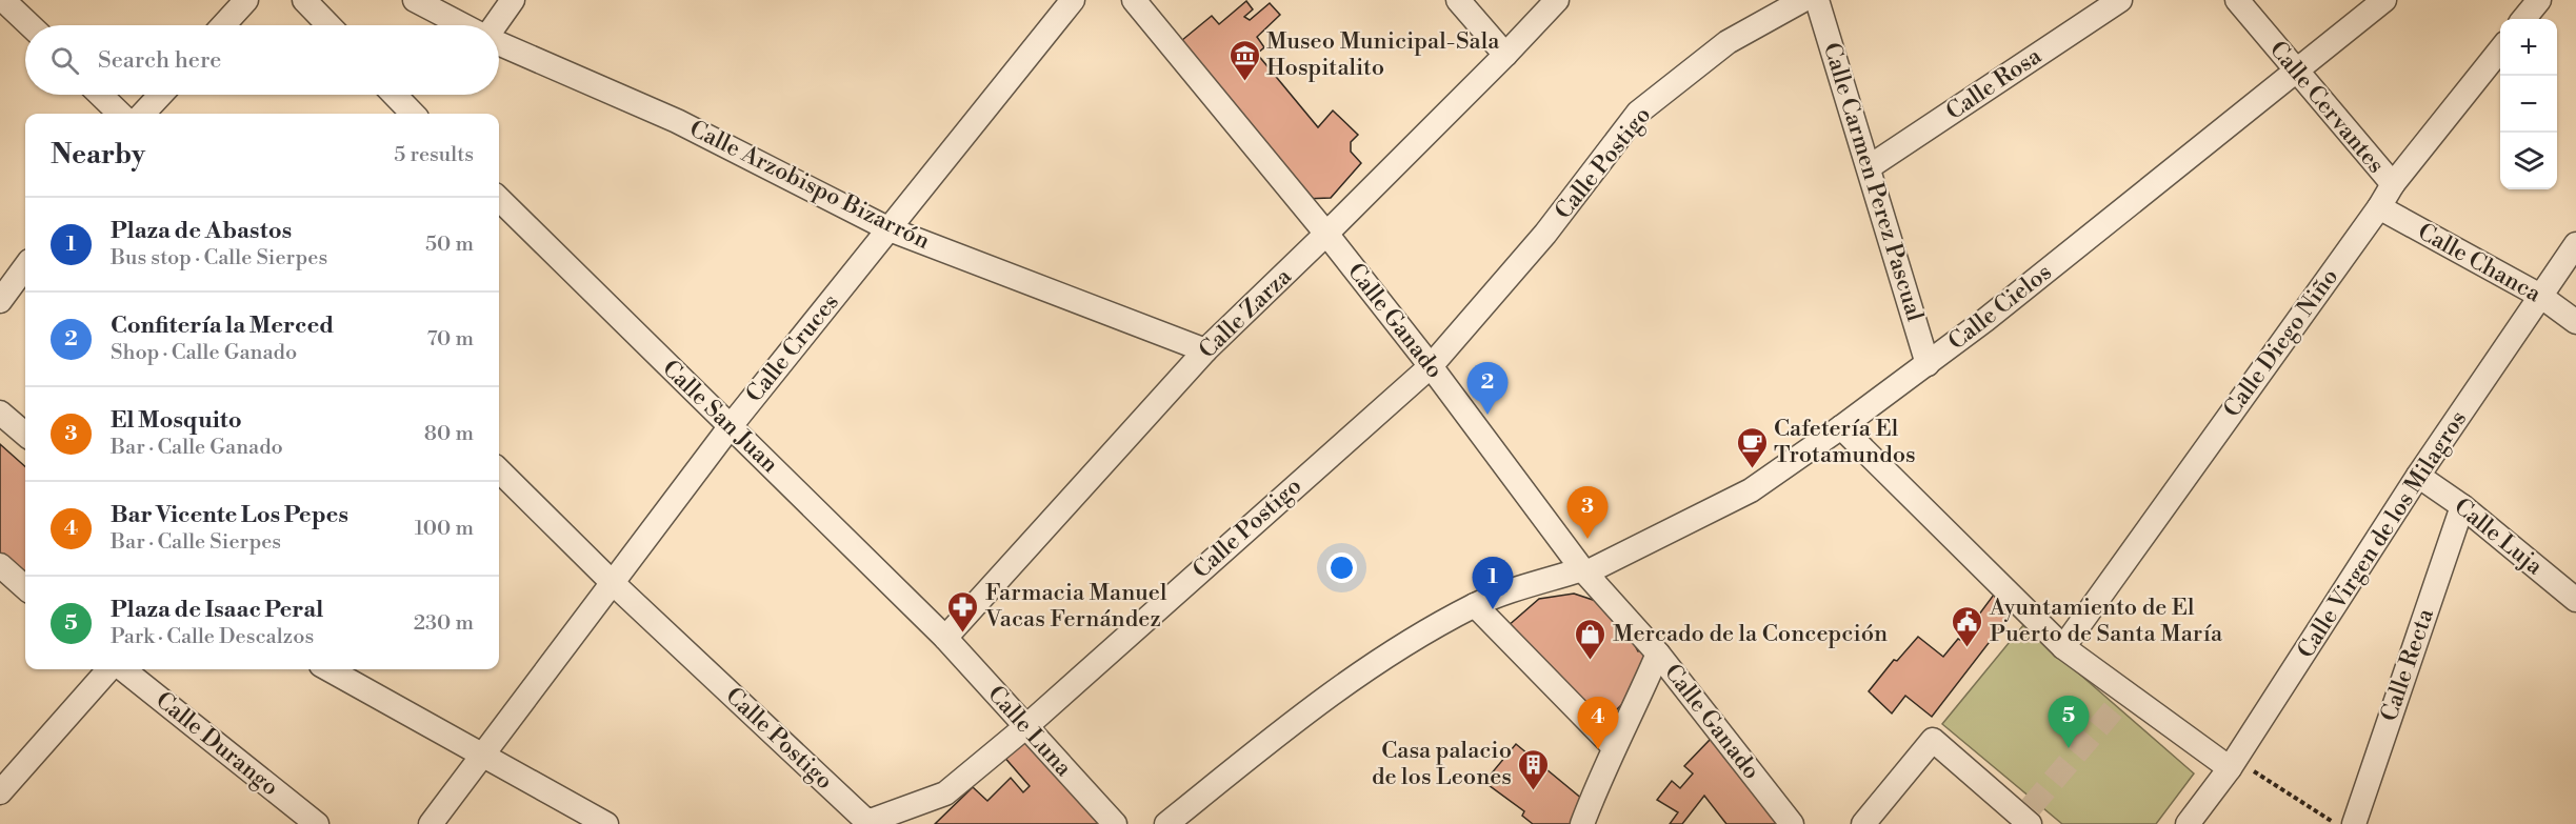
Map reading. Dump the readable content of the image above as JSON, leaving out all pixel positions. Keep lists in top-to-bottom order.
{
  "streets": {
    "street": [
      "Calle Rosa",
      "Calle Cervantes",
      "Calle Postigo",
      "Calle Carmen Perez Pascual",
      "Calle Arzobispo Bizarrón",
      "Calle Chanca",
      "Calle Cielos",
      "Calle Zarza",
      "Calle Ganado",
      "Calle Diego Niño",
      "Calle Cruces",
      "Calle San Juan",
      "Calle Virgen de los Milagros",
      "Calle Luja",
      "Calle Recta",
      "Calle Luna",
      "Calle Durango"
    ]
  },
  "crossings": [
    ["Calle Rosa", "Calle Carmen Perez Pascual"],
    ["Calle Cervantes", "Calle Cielos"],
    ["Calle Cervantes", "Calle Diego Niño"],
    ["Calle Postigo", "Calle Ganado"],
    ["Calle Postigo", "Calle Cruces"],
    ["Calle Postigo", "Calle Luna"],
    ["Calle Carmen Perez Pascual", "Calle Cielos"],
    ["Calle Arzobispo Bizarrón", "Calle Zarza"],
    ["Calle Arzobispo Bizarrón", "Calle Cruces"],
    ["Calle Chanca", "Calle Diego Niño"],
    ["Calle Chanca", "Calle Virgen de los Milagros"],
    ["Calle Cielos", "Calle Ganado"],
    ["Calle Zarza", "Calle Ganado"],
    ["Calle Zarza", "Calle San Juan"],
    ["Calle Zarza", "Calle Luna"],
    ["Calle Cruces", "Calle San Juan"],
    ["Calle San Juan", "Calle Luna"],
    ["Calle Virgen de los Milagros", "Calle Luja"],
    ["Calle Luja", "Calle Recta"]
  ],
  "places": {
    "museum": ["Museo Municipal-Sala Hospitalito"],
    "cafe": ["Cafetería El Trotamundos"],
    "pharmacy": ["Farmacia Manuel Vacas Fernández"],
    "public building": ["Ayuntamiento de El Puerto de Santa María"],
    "shop": ["Mercado de la Concepción"],
    "building": ["Casa palacio de los Leones"]
  },
  "page": {
    "map_buttons": ["+", "−"],
    "search": "Search here",
    "heading": ["Nearby", "5 results"],
    "list": [
      {
        "mark": "1",
        "name": "Plaza de Abastos",
        "note": "Bus stop · Calle Sierpes",
        "value": "50 m"
      },
      {
        "mark": "2",
        "name": "Confitería la Merced",
        "note": "Shop · Calle Ganado",
        "value": "70 m"
      },
      {
        "mark": "3",
        "name": "El Mosquito",
        "note": "Bar · Calle Ganado",
        "value": "80 m"
      },
      {
        "mark": "4",
        "name": "Bar Vicente Los Pepes",
        "note": "Bar · Calle Sierpes",
        "value": "100 m"
      },
      {
        "mark": "5",
        "name": "Plaza de Isaac Peral",
        "note": "Park · Calle Descalzos",
        "value": "230 m"
      }
    ],
    "pins": [
      "2",
      "3",
      "1",
      "5",
      "4"
    ]
  }
}
